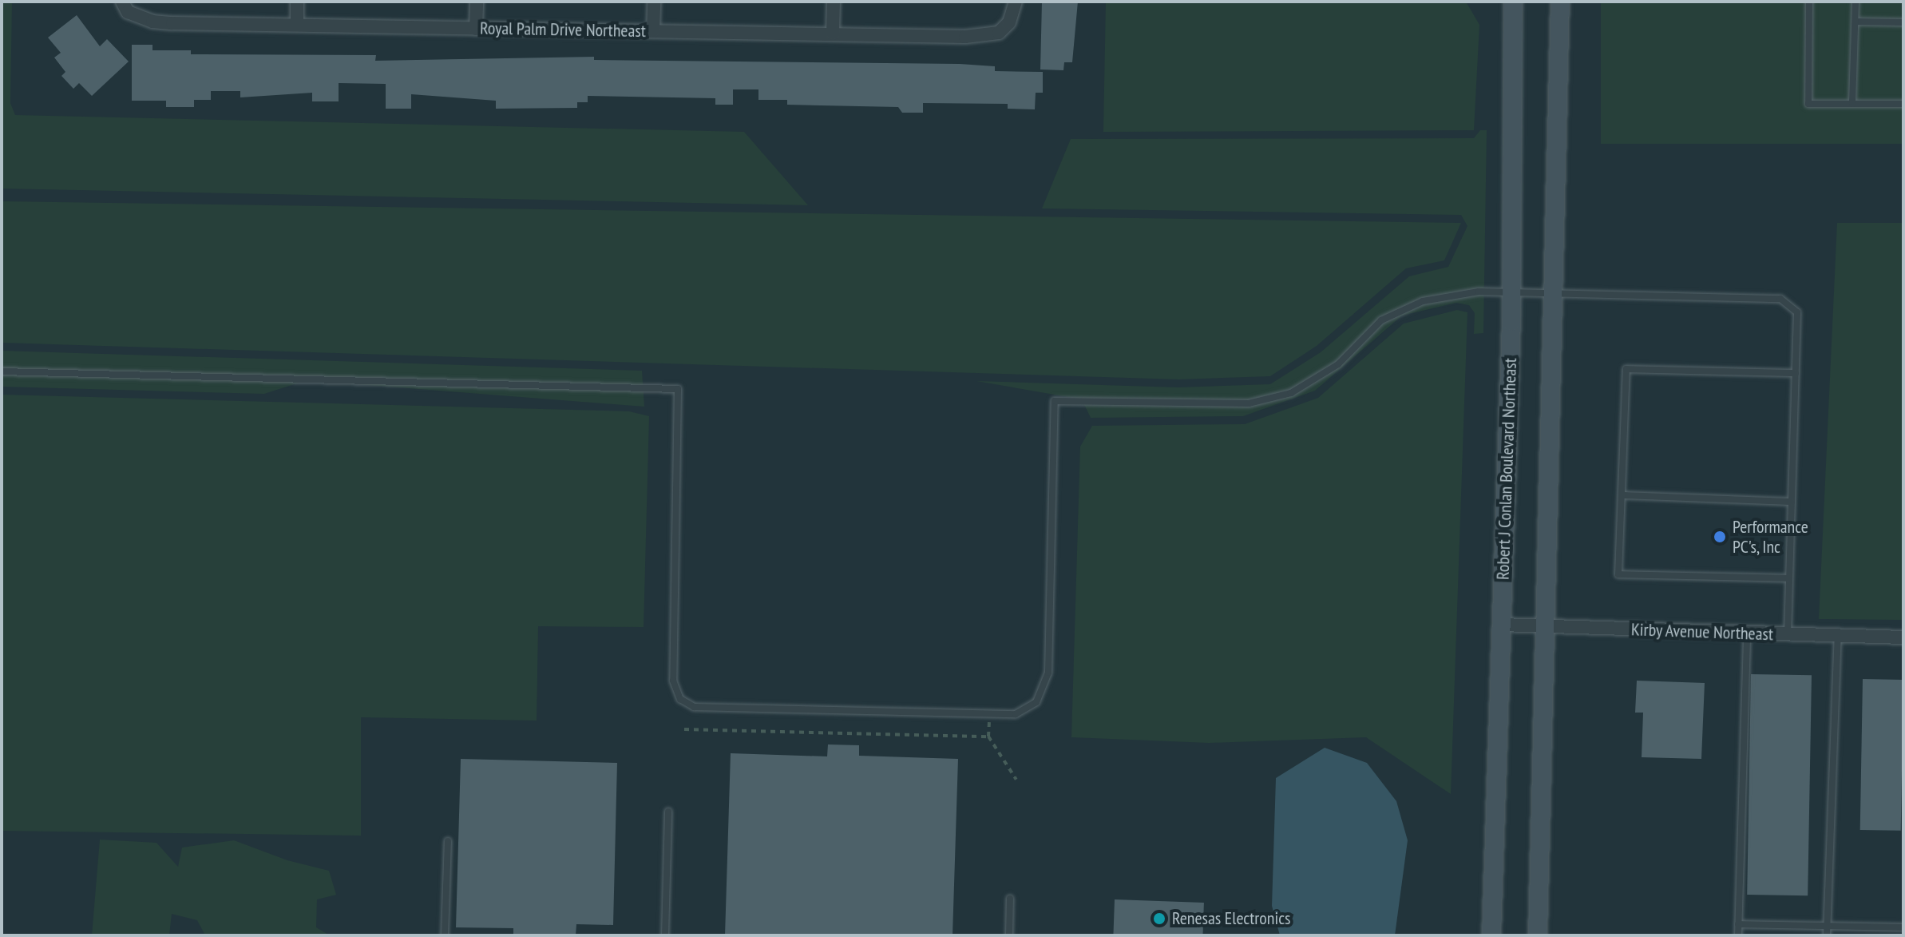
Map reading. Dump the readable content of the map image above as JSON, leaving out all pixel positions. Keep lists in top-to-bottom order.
{
  "streets": {
    "main road": ["Robert J Conlan Boulevard Northeast"],
    "street": ["Royal Palm Drive Northeast", "Kirby Avenue Northeast"]
  },
  "crossings": [
    ["Robert J Conlan Boulevard Northeast", "Kirby Avenue Northeast"]
  ],
  "places": ["Performance PC's, Inc", "Renesas Electronics"]
}
